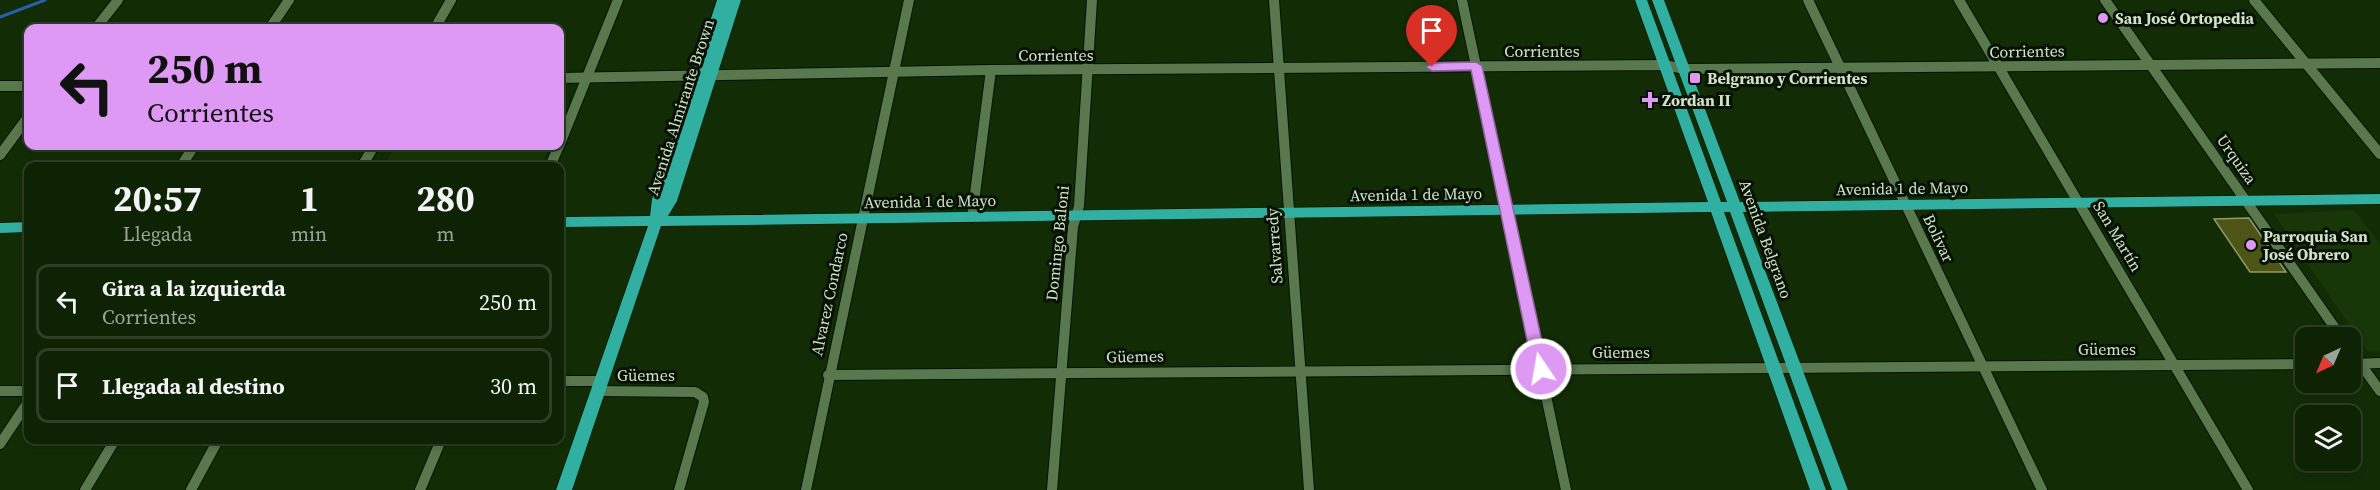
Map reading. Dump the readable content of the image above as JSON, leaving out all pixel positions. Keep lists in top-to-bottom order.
{
  "streets": {
    "main road": ["Avenida Almirante Brown", "Avenida 1 de Mayo", "Avenida Belgrano"],
    "street": [
      "Corrientes",
      "Urquiza",
      "San Martín",
      "Bolivar",
      "Domingo Baloni",
      "Salvarredy",
      "Alvarez Condarco",
      "Güemes"
    ]
  },
  "crossings": [
    ["Corrientes", "Avenida Almirante Brown"],
    ["Corrientes", "Urquiza"],
    ["Corrientes", "San Martín"],
    ["Corrientes", "Bolivar"],
    ["Corrientes", "Avenida Belgrano"],
    ["Corrientes", "Domingo Baloni"],
    ["Corrientes", "Salvarredy"],
    ["Corrientes", "Alvarez Condarco"],
    ["Avenida Almirante Brown", "Avenida 1 de Mayo"],
    ["Avenida Almirante Brown", "Güemes"],
    ["Urquiza", "Avenida 1 de Mayo"],
    ["Avenida 1 de Mayo", "San Martín"],
    ["Avenida 1 de Mayo", "Bolivar"],
    ["Avenida 1 de Mayo", "Avenida Belgrano"],
    ["Avenida 1 de Mayo", "Domingo Baloni"],
    ["Avenida 1 de Mayo", "Salvarredy"],
    ["Avenida 1 de Mayo", "Alvarez Condarco"],
    ["San Martín", "Güemes"],
    ["Bolivar", "Güemes"],
    ["Avenida Belgrano", "Güemes"],
    ["Domingo Baloni", "Güemes"],
    ["Salvarredy", "Güemes"],
    ["Alvarez Condarco", "Güemes"]
  ],
  "places": {
    "other": ["San José Ortopedia", "Parroquia San José Obrero"],
    "transit": ["Belgrano y Corrientes"],
    "health": ["Zordan II"]
  },
  "north": "bottom left",
  "page": {
    "turn": ["250 m", "Corrientes"],
    "eta": [
      "20:57",
      "Llegada",
      "1",
      "min",
      "280",
      "m"
    ],
    "list": [
      {
        "name": "Gira a la izquierda",
        "note": "Corrientes",
        "value": "250 m"
      },
      {
        "name": "Llegada al destino",
        "value": "30 m"
      }
    ]
  }
}
